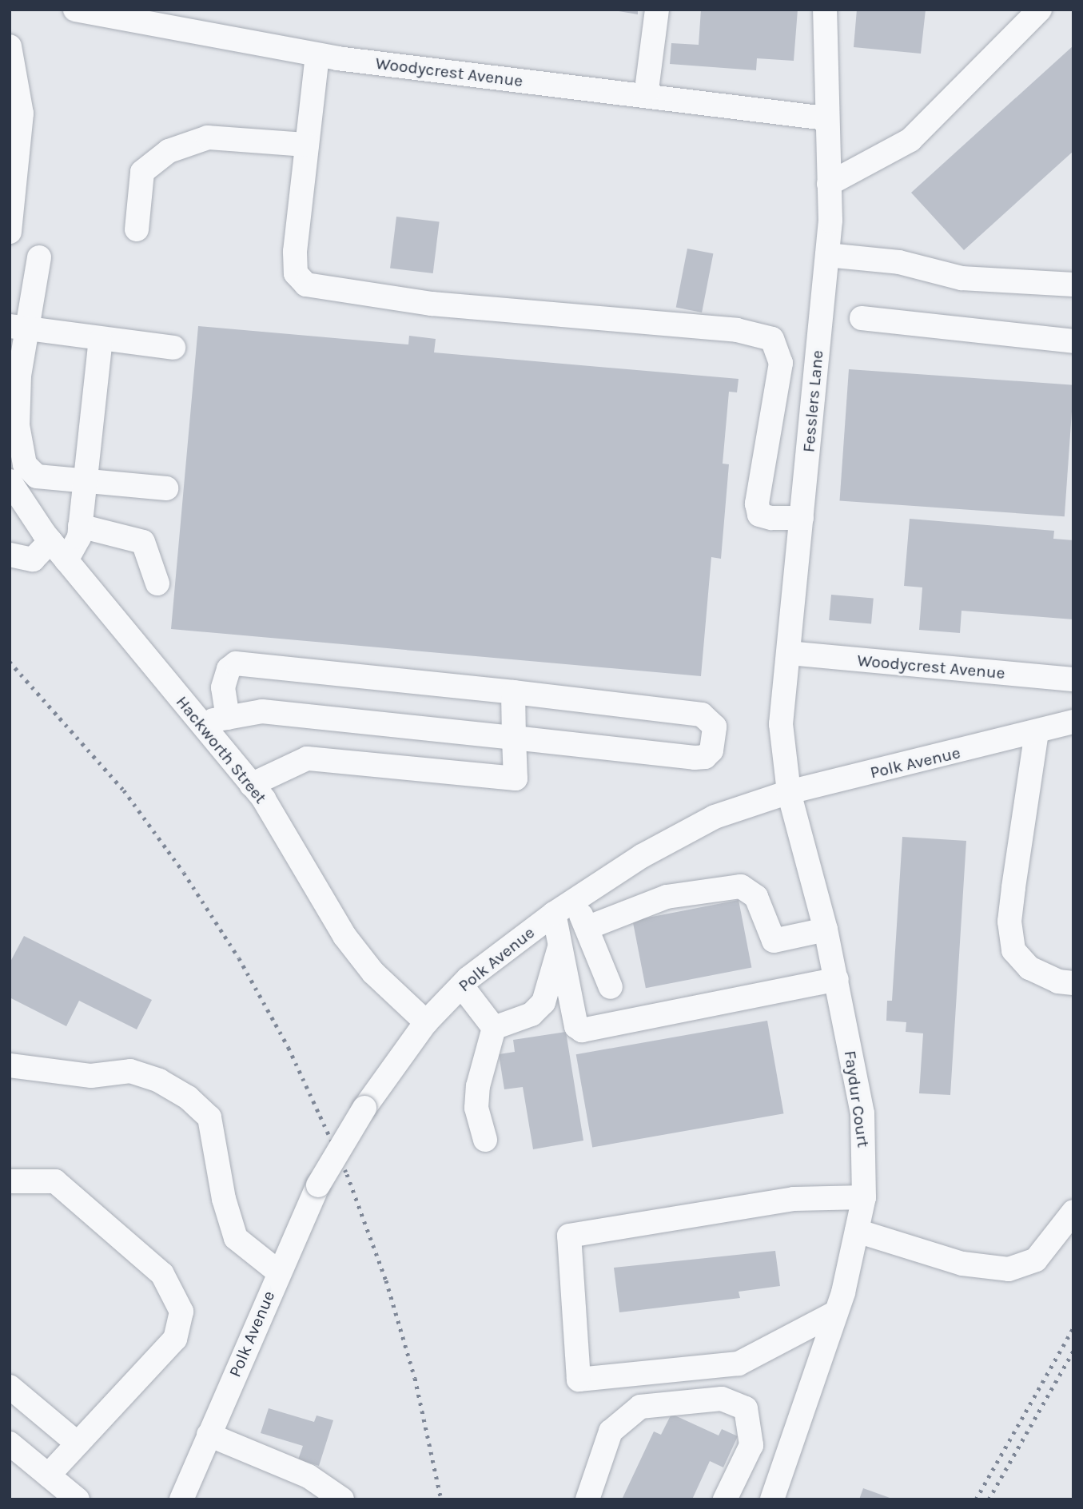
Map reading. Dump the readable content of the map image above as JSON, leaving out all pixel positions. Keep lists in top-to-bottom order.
{
  "streets": {
    "street": [
      "Woodycrest Avenue",
      "Fesslers Lane",
      "Hackworth Street",
      "Polk Avenue",
      "Faydur Court"
    ]
  },
  "crossings": [
    ["Woodycrest Avenue", "Fesslers Lane"],
    ["Fesslers Lane", "Polk Avenue"],
    ["Fesslers Lane", "Faydur Court"],
    ["Hackworth Street", "Polk Avenue"],
    ["Polk Avenue", "Faydur Court"]
  ]
}
